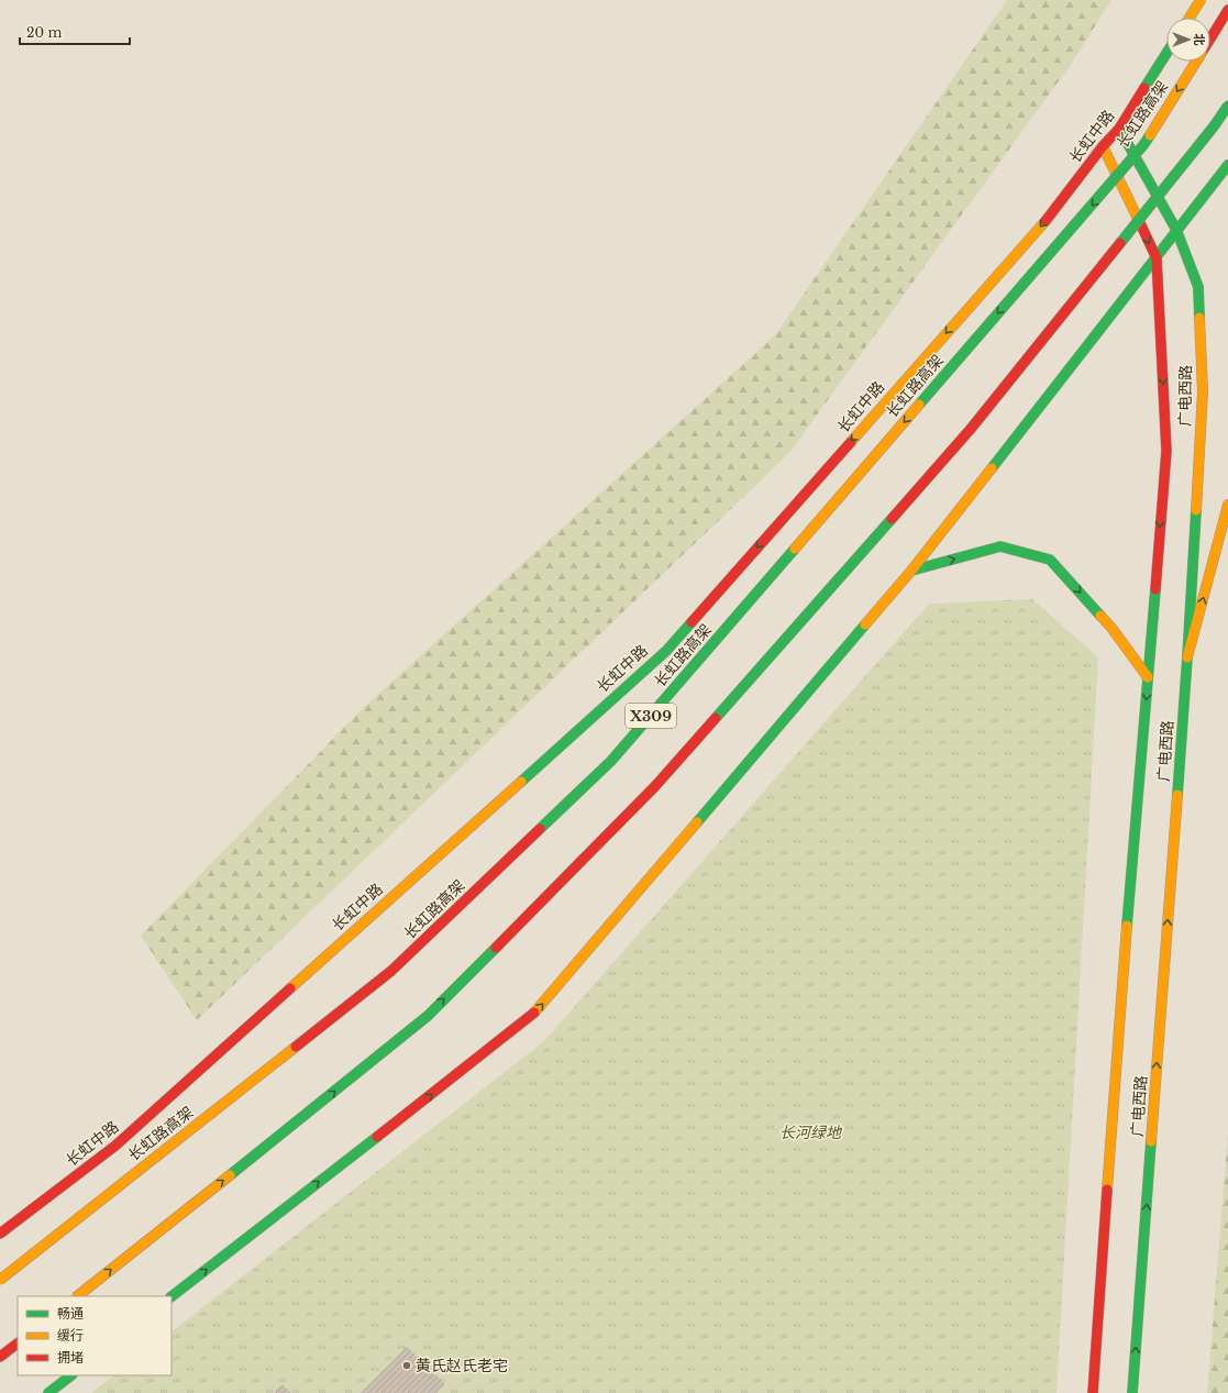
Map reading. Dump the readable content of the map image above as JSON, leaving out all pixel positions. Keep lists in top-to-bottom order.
{
  "streets": {
    "main road": [
      "长虹路高架",
      "长虹中路",
      "广电西路",
      "X309"
    ]
  },
  "crossings": [
    ["长虹中路", "广电西路"]
  ],
  "parks": ["长河绿地"],
  "places": ["黄氏赵氏老宅"],
  "legend": ["畅通", "缓行", "拥堵"],
  "scale_bar": "20 m",
  "north": "right"
}
